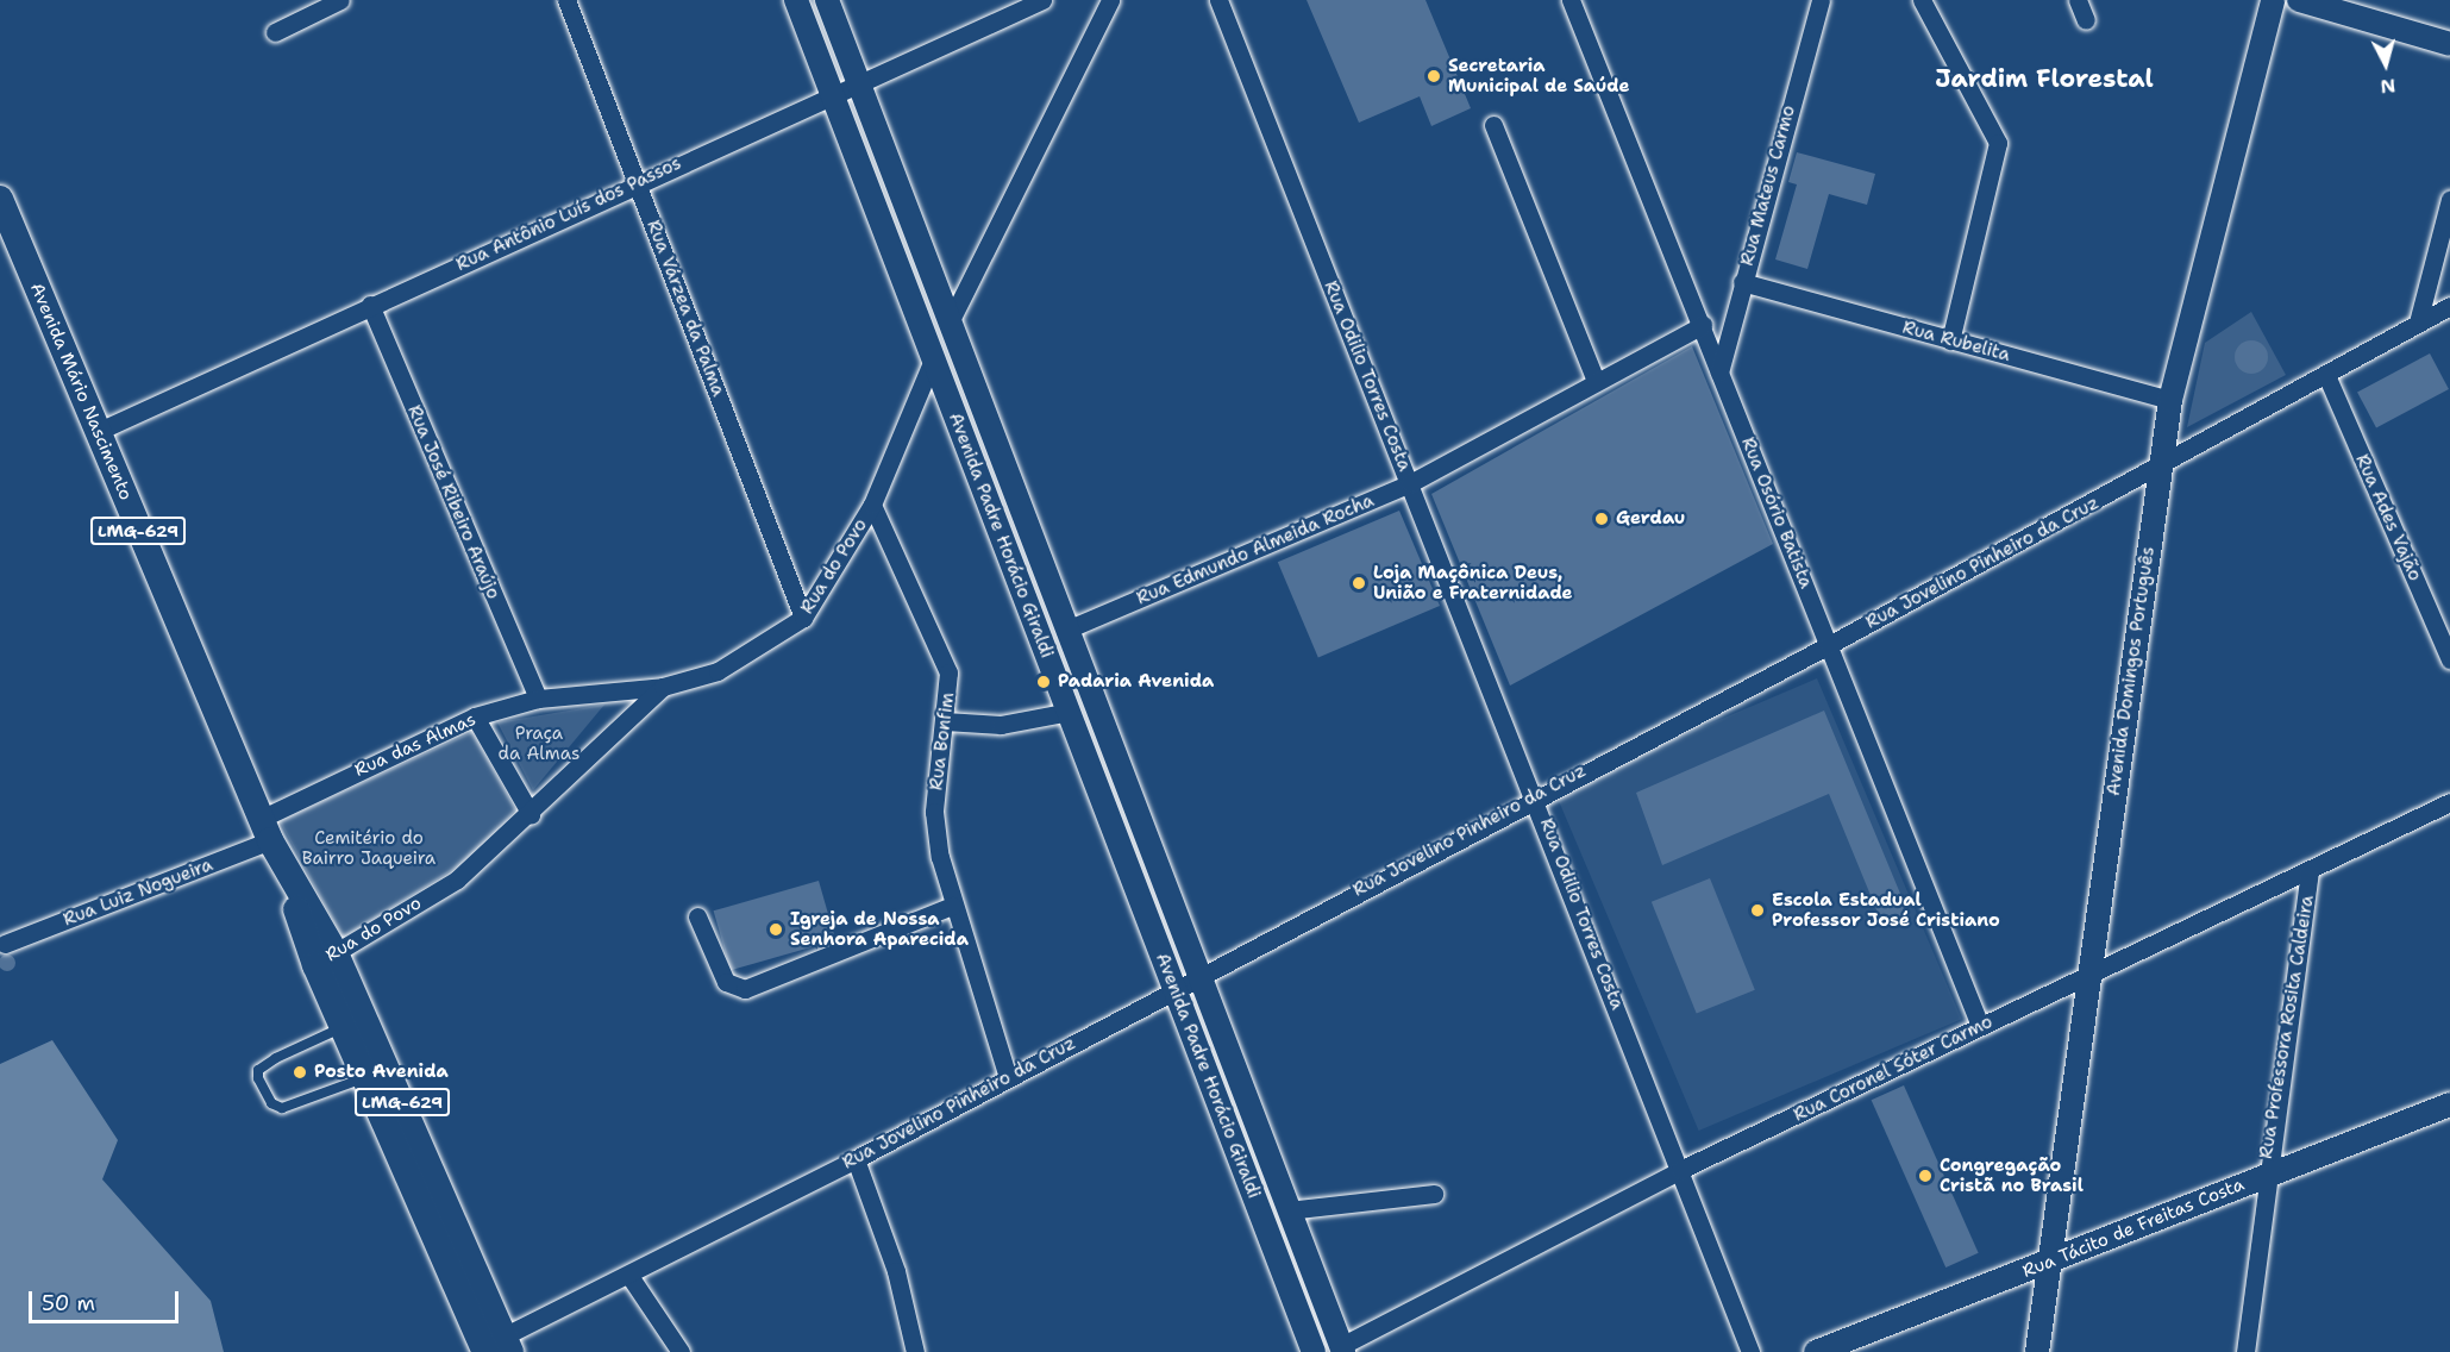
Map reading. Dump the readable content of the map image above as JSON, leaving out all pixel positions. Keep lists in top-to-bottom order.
{
  "streets": {
    "main road": ["Avenida Mário Nascimento", "LMG-629"],
    "street": [
      "Rua Mateus Carmo",
      "Rua Antônio Luís dos Passos",
      "Rua Várzea da Palma",
      "Rua Rubelita",
      "Rua Odilio Torres Costa",
      "Rua José Ribeiro Araújo",
      "Rua Osório Batista",
      "Rua Ades Vajão",
      "Avenida Padre Horácio Giraldi",
      "Rua Edmundo Almeida Rocha",
      "Rua Jovelino Pinheiro da Cruz",
      "Rua do Povo",
      "Avenida Domingos Português",
      "Rua Bonfim",
      "Rua das Almas",
      "Rua Luiz Nogueira",
      "Rua Professora Rosita Caldeira",
      "Rua Coronel Sóter Carmo",
      "Rua Tácito de Freitas Costa"
    ]
  },
  "crossings": [
    ["Rua Mateus Carmo", "Rua Rubelita"],
    ["Rua Mateus Carmo", "Rua Osório Batista"],
    ["Rua Antônio Luís dos Passos", "Rua Várzea da Palma"],
    ["Rua Antônio Luís dos Passos", "Avenida Mário Nascimento"],
    ["Rua Antônio Luís dos Passos", "Rua José Ribeiro Araújo"],
    ["Rua Antônio Luís dos Passos", "Avenida Padre Horácio Giraldi"],
    ["Rua Várzea da Palma", "Rua do Povo"],
    ["Rua Rubelita", "Avenida Domingos Português"],
    ["Rua Odilio Torres Costa", "Rua Edmundo Almeida Rocha"],
    ["Rua Odilio Torres Costa", "Rua Jovelino Pinheiro da Cruz"],
    ["Rua Odilio Torres Costa", "Rua Coronel Sóter Carmo"],
    ["Avenida Mário Nascimento", "Rua Jovelino Pinheiro da Cruz"],
    ["Avenida Mário Nascimento", "Rua do Povo"],
    ["Avenida Mário Nascimento", "Rua das Almas"],
    ["Avenida Mário Nascimento", "Rua Luiz Nogueira"],
    ["Rua José Ribeiro Araújo", "Rua das Almas"],
    ["Rua Osório Batista", "Rua Edmundo Almeida Rocha"],
    ["Rua Osório Batista", "Rua Jovelino Pinheiro da Cruz"],
    ["Rua Osório Batista", "Rua Coronel Sóter Carmo"],
    ["Rua Ades Vajão", "Rua Jovelino Pinheiro da Cruz"],
    ["Avenida Padre Horácio Giraldi", "Rua Edmundo Almeida Rocha"],
    ["Avenida Padre Horácio Giraldi", "Rua Jovelino Pinheiro da Cruz"],
    ["Avenida Padre Horácio Giraldi", "Rua do Povo"],
    ["Avenida Padre Horácio Giraldi", "Rua Coronel Sóter Carmo"],
    ["Rua Jovelino Pinheiro da Cruz", "Avenida Domingos Português"],
    ["Rua Jovelino Pinheiro da Cruz", "Rua Bonfim"],
    ["Rua do Povo", "Rua Bonfim"],
    ["Rua do Povo", "Rua das Almas"],
    ["Avenida Domingos Português", "Rua Coronel Sóter Carmo"],
    ["Avenida Domingos Português", "Rua Tácito de Freitas Costa"],
    ["Rua das Almas", "Rua Luiz Nogueira"],
    ["Rua Professora Rosita Caldeira", "Rua Coronel Sóter Carmo"],
    ["Rua Professora Rosita Caldeira", "Rua Tácito de Freitas Costa"]
  ],
  "districts": ["Jardim Florestal"],
  "parks": ["Praça da Almas", "Cemitério do Bairro Jaqueira"],
  "places": [
    "Secretaria Municipal de Saúde",
    "Gerdau",
    "Loja Maçônica Deus, União e Fraternidade",
    "Padaria Avenida",
    "Escola Estadual Professor José Cristiano",
    "Igreja de Nossa Senhora Aparecida",
    "Posto Avenida",
    "Congregação Cristã no Brasil"
  ],
  "scale_bar": "50 m",
  "north": "bottom"
}
